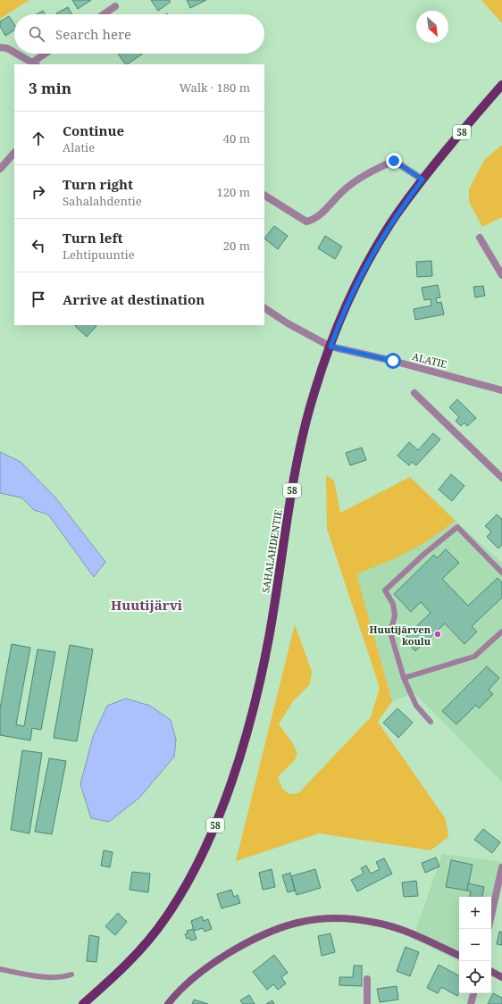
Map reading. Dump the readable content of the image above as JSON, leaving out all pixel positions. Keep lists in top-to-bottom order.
{
  "streets": {
    "main road": ["58", "SAHALAHDENTIE"],
    "street": ["ALATIE"]
  },
  "crossings": [
    ["ALATIE", "SAHALAHDENTIE"]
  ],
  "districts": ["Huutijärvi"],
  "places": ["Huutijärven koulu"],
  "north": "bottom right",
  "page": {
    "search": "Search here",
    "heading": ["3 min", "Walk · 180 m"],
    "list": [
      ["Continue", "Alatie", "40 m"],
      ["Turn right", "Sahalahdentie", "120 m"],
      ["Turn left", "Lehtipuuntie", "20 m"],
      "Arrive at destination"
    ],
    "map_buttons": ["+", "−"]
  }
}
